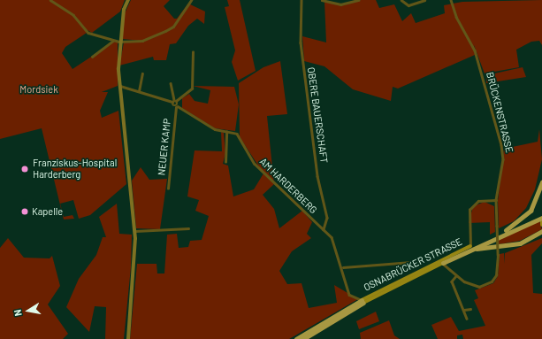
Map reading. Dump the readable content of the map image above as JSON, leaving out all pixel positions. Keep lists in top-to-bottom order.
{
  "streets": {
    "highway": ["OSNABRÜCKER STRASSE"],
    "street": [
      "BRÜCKENSTRASSE",
      "OBERE BAUERSCHAFT",
      "NEUER KAMP",
      "AM HARDERBERG"
    ]
  },
  "crossings": [
    ["BRÜCKENSTRASSE", "OSNABRÜCKER STRASSE"],
    ["OBERE BAUERSCHAFT", "AM HARDERBERG"],
    ["NEUER KAMP", "AM HARDERBERG"],
    ["AM HARDERBERG", "OSNABRÜCKER STRASSE"]
  ],
  "parks": ["Mordsiek"],
  "places": ["Franziskus-Hospital Harderberg", "Kapelle"],
  "north": "left"
}
